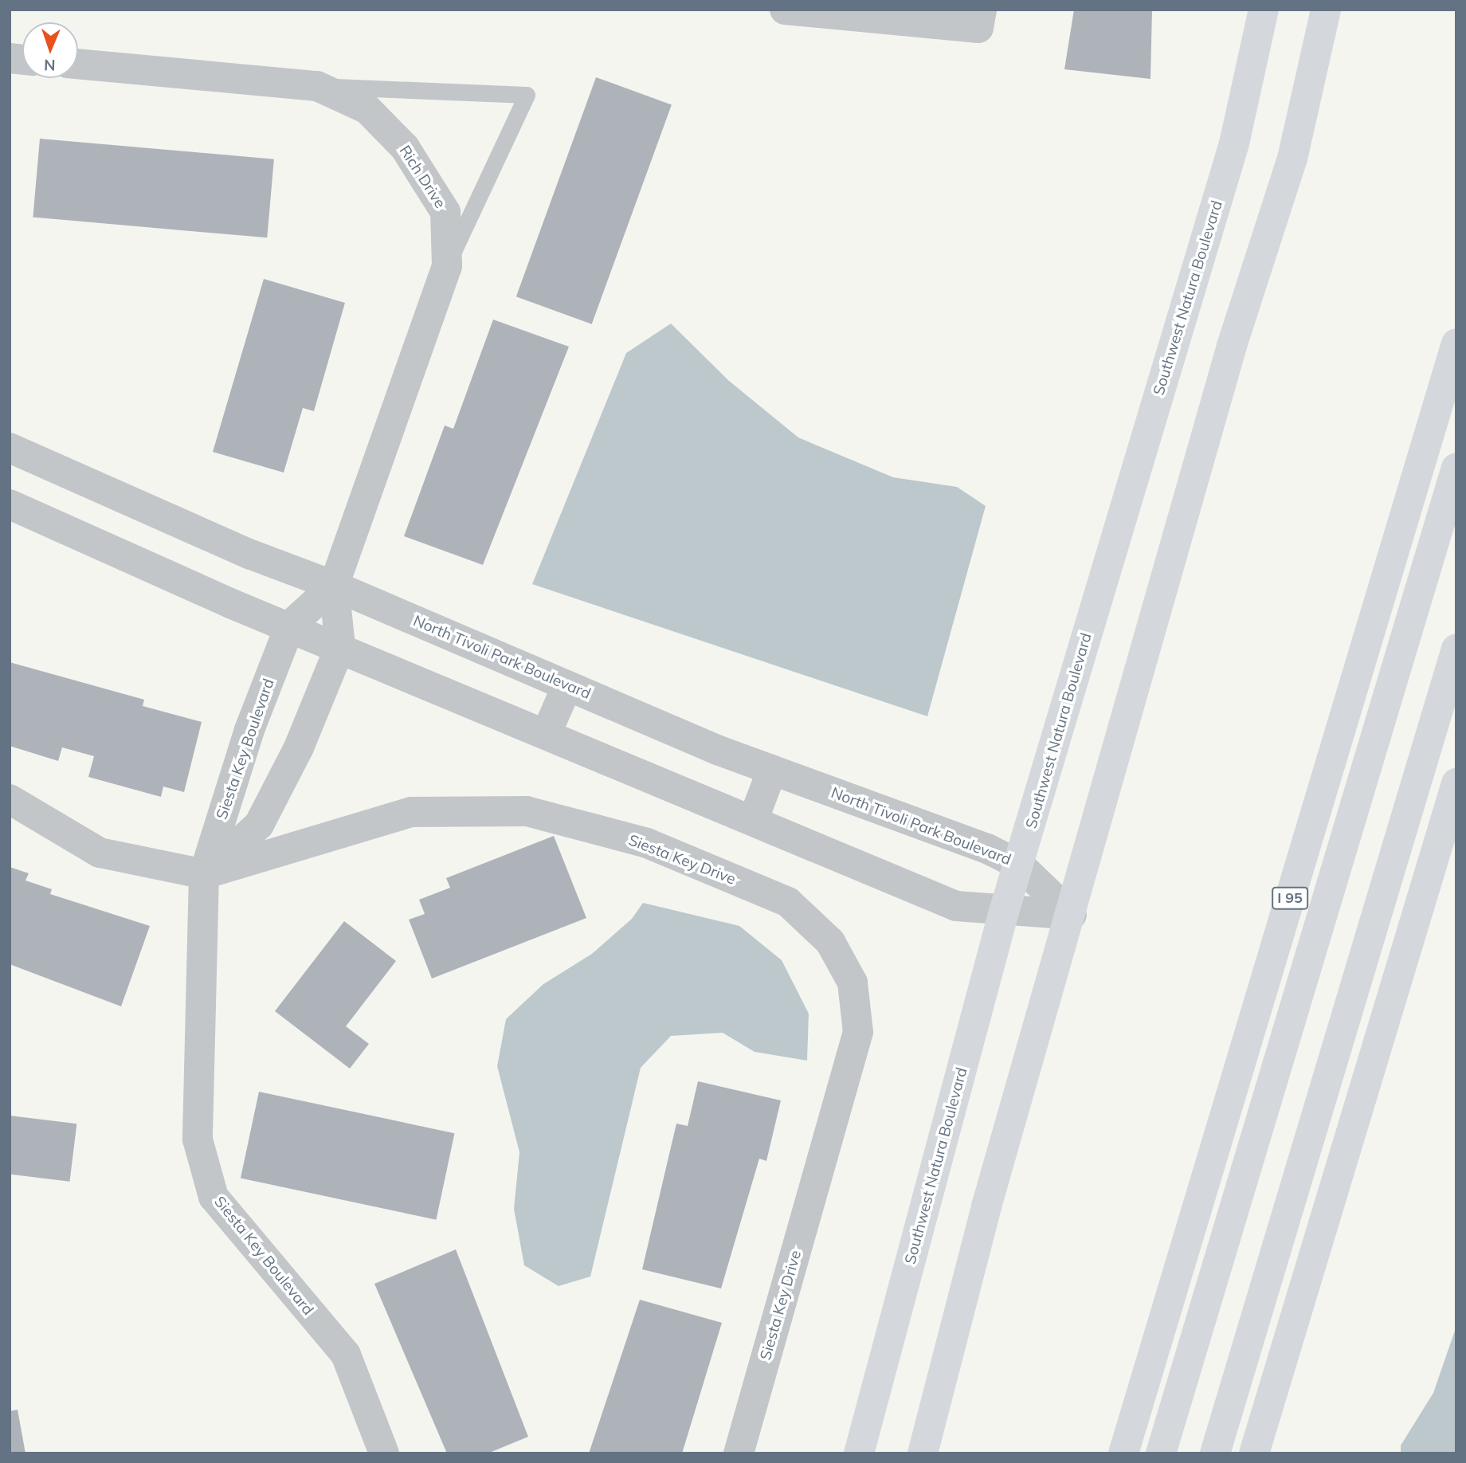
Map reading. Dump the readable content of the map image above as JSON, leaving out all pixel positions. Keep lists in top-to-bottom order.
{
  "streets": {
    "main road": ["Southwest Natura Boulevard", "I 95"],
    "street": [
      "Rich Drive",
      "North Tivoli Park Boulevard",
      "Siesta Key Boulevard",
      "Siesta Key Drive"
    ]
  },
  "crossings": [
    ["Rich Drive", "North Tivoli Park Boulevard"],
    ["Rich Drive", "Siesta Key Boulevard"],
    ["Southwest Natura Boulevard", "North Tivoli Park Boulevard"],
    ["North Tivoli Park Boulevard", "Siesta Key Boulevard"],
    ["Siesta Key Boulevard", "Siesta Key Drive"]
  ],
  "north": "bottom"
}
